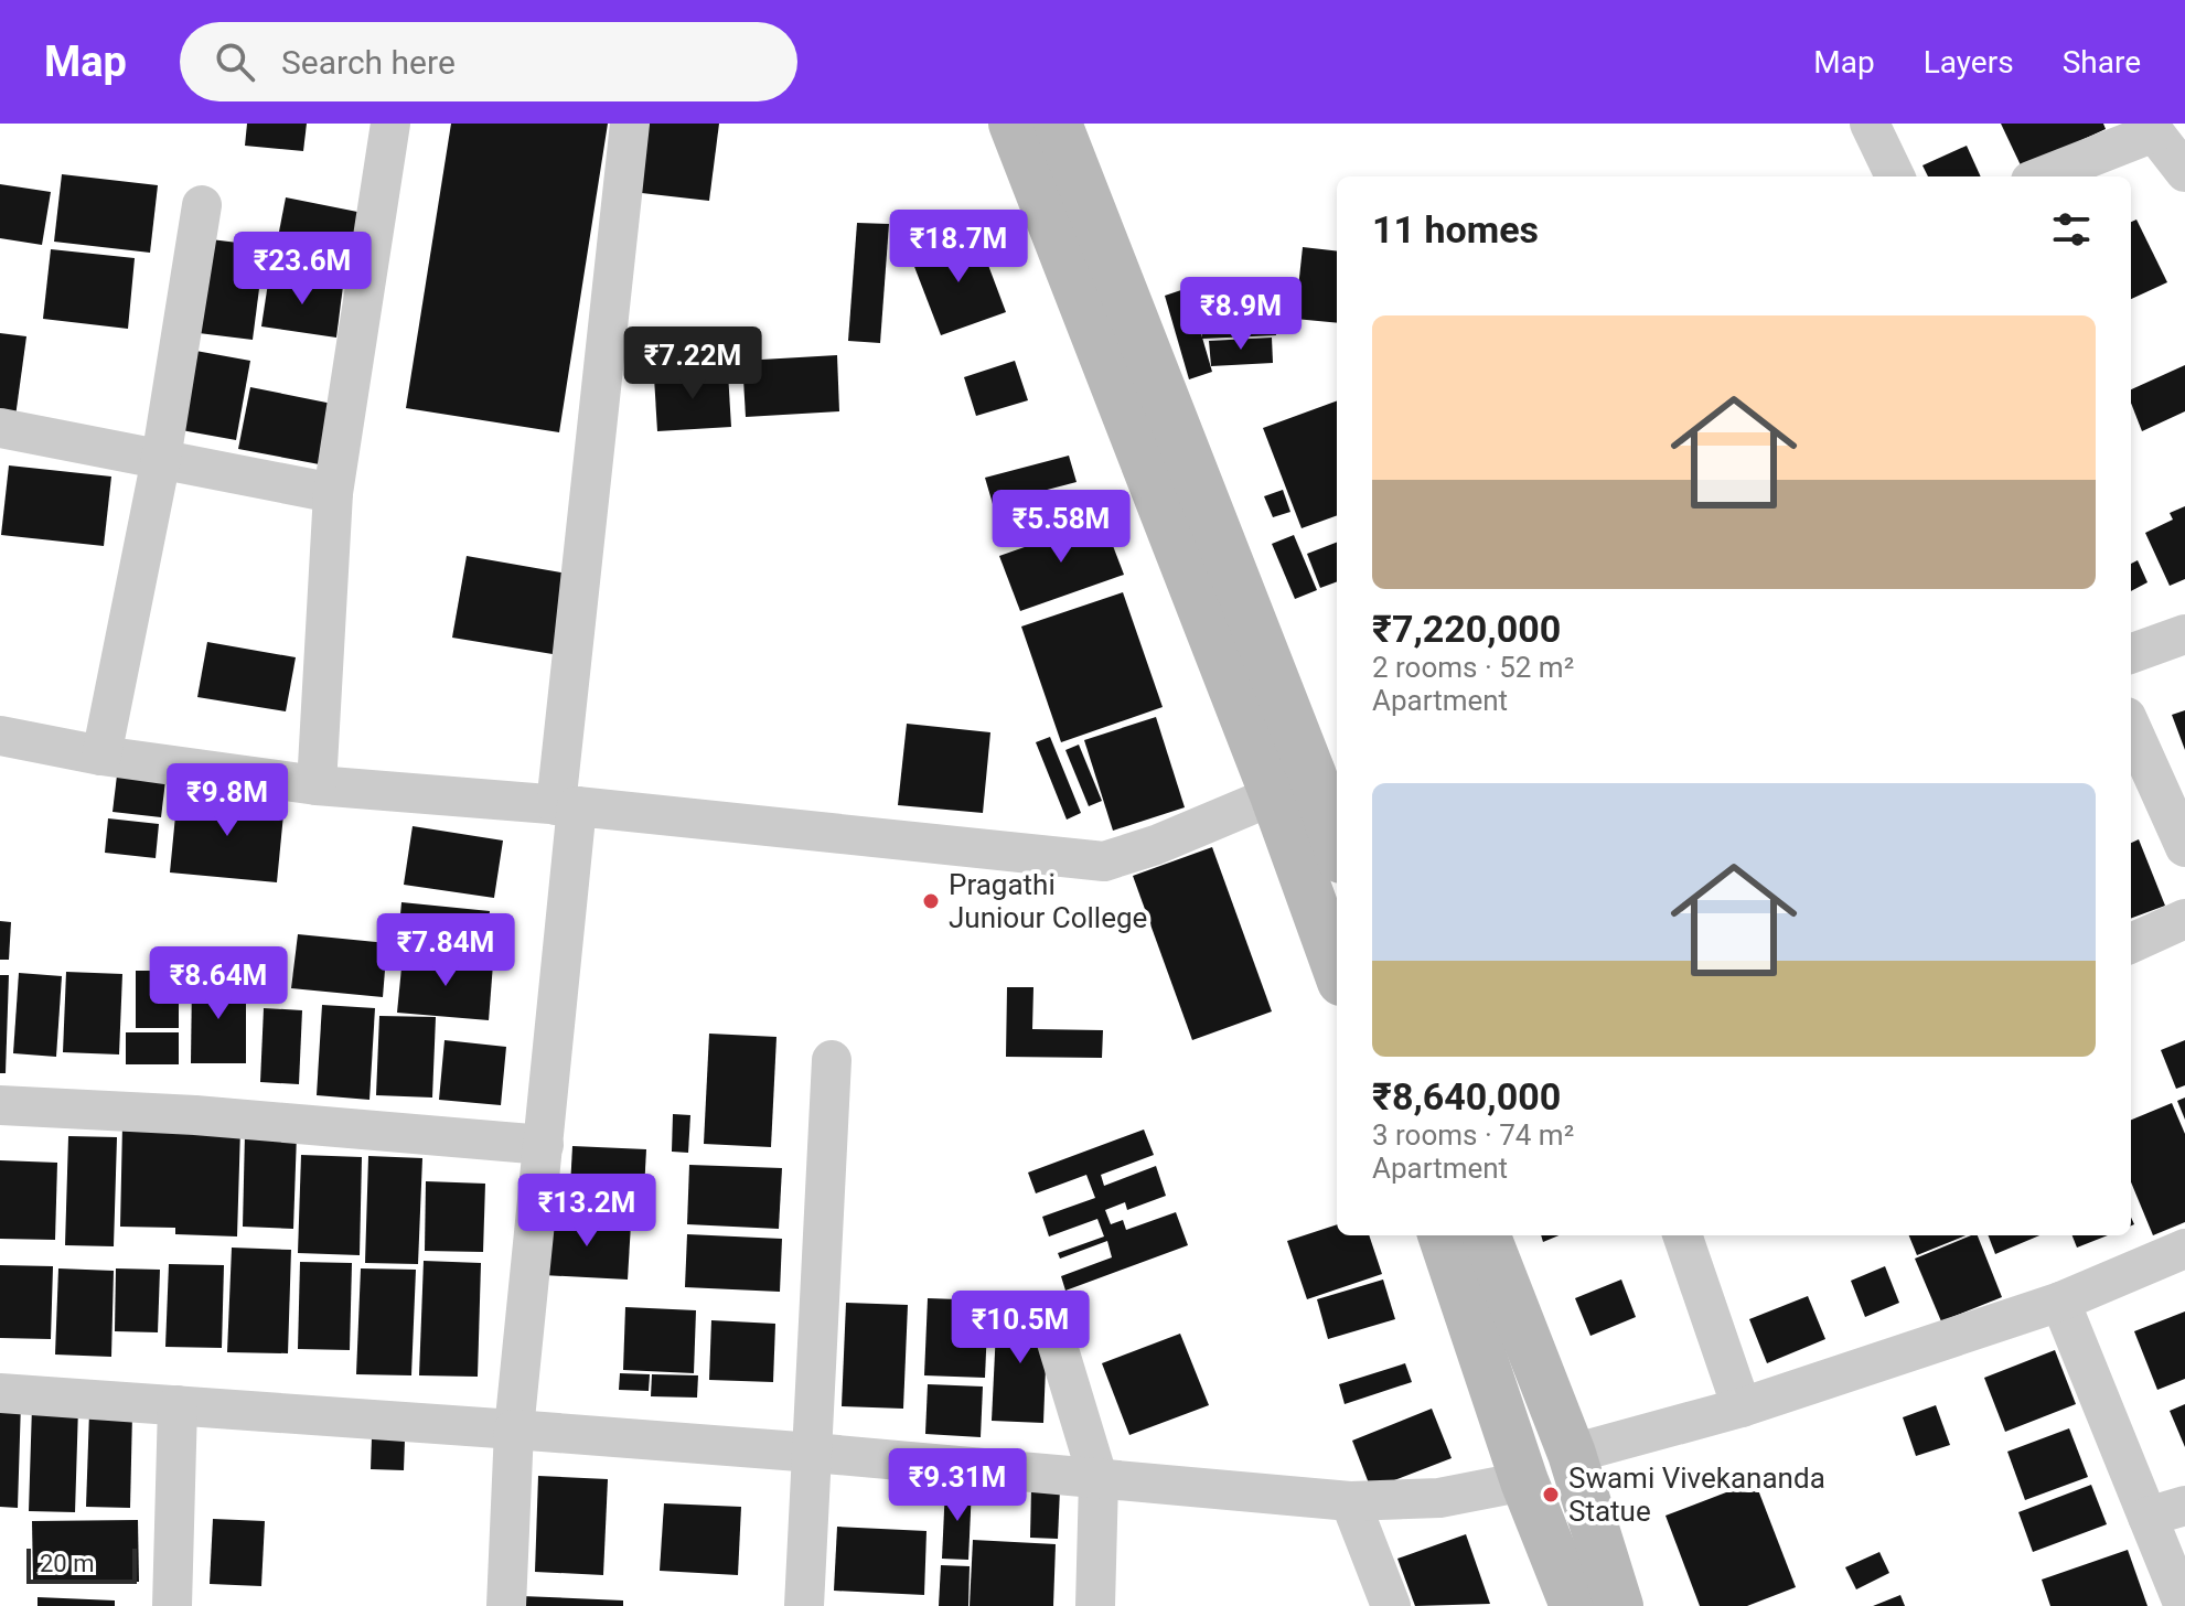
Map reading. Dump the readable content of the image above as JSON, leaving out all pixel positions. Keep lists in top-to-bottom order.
{
  "places": ["Pragathi Juniour College", "Swami Vivekananda Statue"],
  "scale_bar": "20 m",
  "page": {
    "header": "Map",
    "search": "Search here",
    "nav": ["Map", "Layers", "Share"],
    "heading": "11 homes",
    "price": [
      "₹18.7M",
      "₹23.6M",
      "₹8.9M",
      "₹7.22M",
      "₹5.58M",
      "₹9.8M",
      "₹7.84M",
      "₹8.64M",
      "₹13.2M",
      "₹10.5M",
      "₹9.31M"
    ],
    "list": [
      {
        "name": "₹7,220,000",
        "note": "2 rooms · 52 m² · Apartment"
      },
      {
        "name": "₹8,640,000",
        "note": "3 rooms · 74 m² · Apartment"
      }
    ],
    "scale": "20 m"
  }
}
